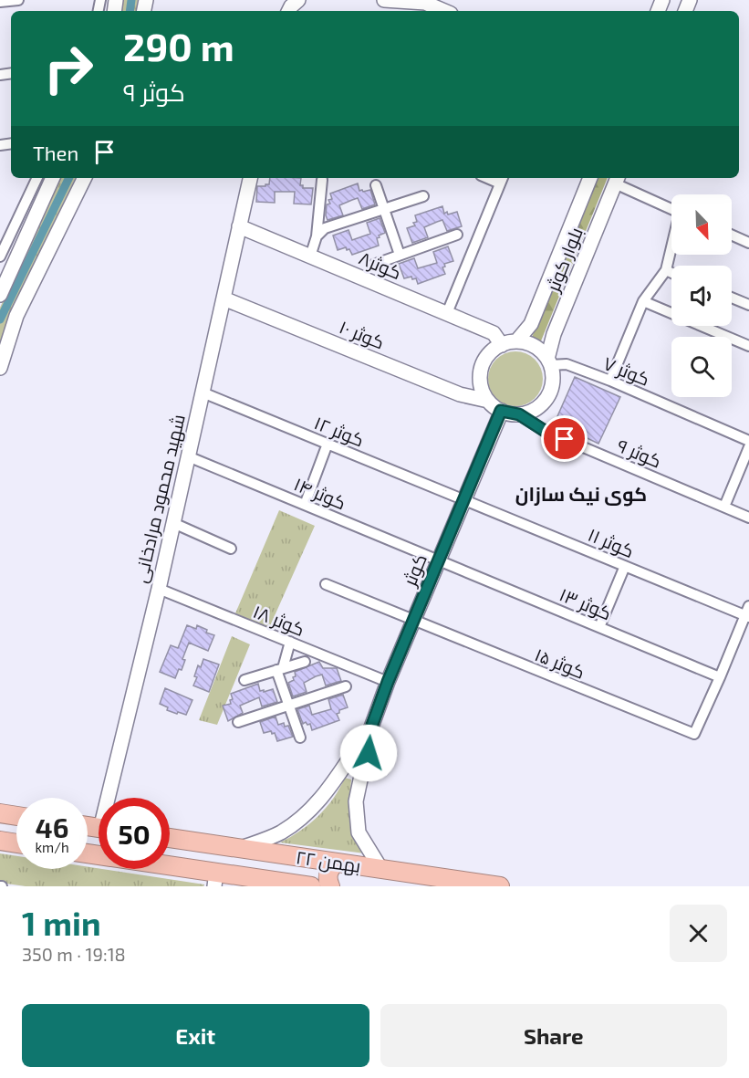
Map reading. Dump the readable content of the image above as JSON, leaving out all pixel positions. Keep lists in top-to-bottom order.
{
  "streets": {
    "highway": ["۲۲ بهمن"],
    "main road": [
      "بلوار کوثر",
      "کوثر۸",
      "کوثر ۱۰",
      "شهید محمود مرادخانی",
      "کوثر"
    ],
    "street": [
      "کوثر ۷",
      "کوثر ۱۲",
      "کوثر ۹",
      "کوثر ۱۴",
      "کوثر ۱۱",
      "کوثر ۱۳",
      "کوثر ۱۸",
      "۱۵ کوثر"
    ]
  },
  "crossings": [
    ["بلوار کوثر", "کوثر۸"],
    ["بلوار کوثر", "کوثر ۱۰"],
    ["بلوار کوثر", "کوثر ۷"],
    ["بلوار کوثر", "کوثر ۹"],
    ["بلوار کوثر", "کوثر"],
    ["کوثر۸", "کوثر ۱۰"],
    ["کوثر۸", "کوثر ۷"],
    ["کوثر۸", "کوثر ۹"],
    ["کوثر۸", "شهید محمود مرادخانی"],
    ["کوثر۸", "کوثر"],
    ["کوثر ۱۰", "کوثر ۷"],
    ["کوثر ۱۰", "کوثر ۹"],
    ["کوثر ۱۰", "شهید محمود مرادخانی"],
    ["کوثر ۱۰", "کوثر"],
    ["کوثر ۷", "کوثر ۹"],
    ["کوثر ۷", "کوثر"],
    ["کوثر ۱۲", "شهید محمود مرادخانی"],
    ["کوثر ۱۲", "کوثر ۱۱"],
    ["کوثر ۱۲", "کوثر"],
    ["کوثر ۹", "کوثر"],
    ["کوثر ۱۴", "شهید محمود مرادخانی"],
    ["کوثر ۱۴", "کوثر"],
    ["کوثر ۱۴", "کوثر ۱۳"],
    ["شهید محمود مرادخانی", "کوثر ۱۸"],
    ["کوثر ۱۱", "کوثر"],
    ["کوثر", "کوثر ۱۳"],
    ["کوثر", "کوثر ۱۸"],
    ["کوثر", "۱۵ کوثر"],
    ["کوثر ۱۳", "۱۵ کوثر"]
  ],
  "districts": ["کوی نیک سازان"],
  "north": "bottom right",
  "page": {
    "turn": ["290 m", "کوثر ۹"],
    "then": "Then",
    "speed": "46 km/h",
    "limit": "50",
    "heading": ["1 min", "350 m · 19:18"],
    "buttons": ["Exit", "Share"]
  }
}
